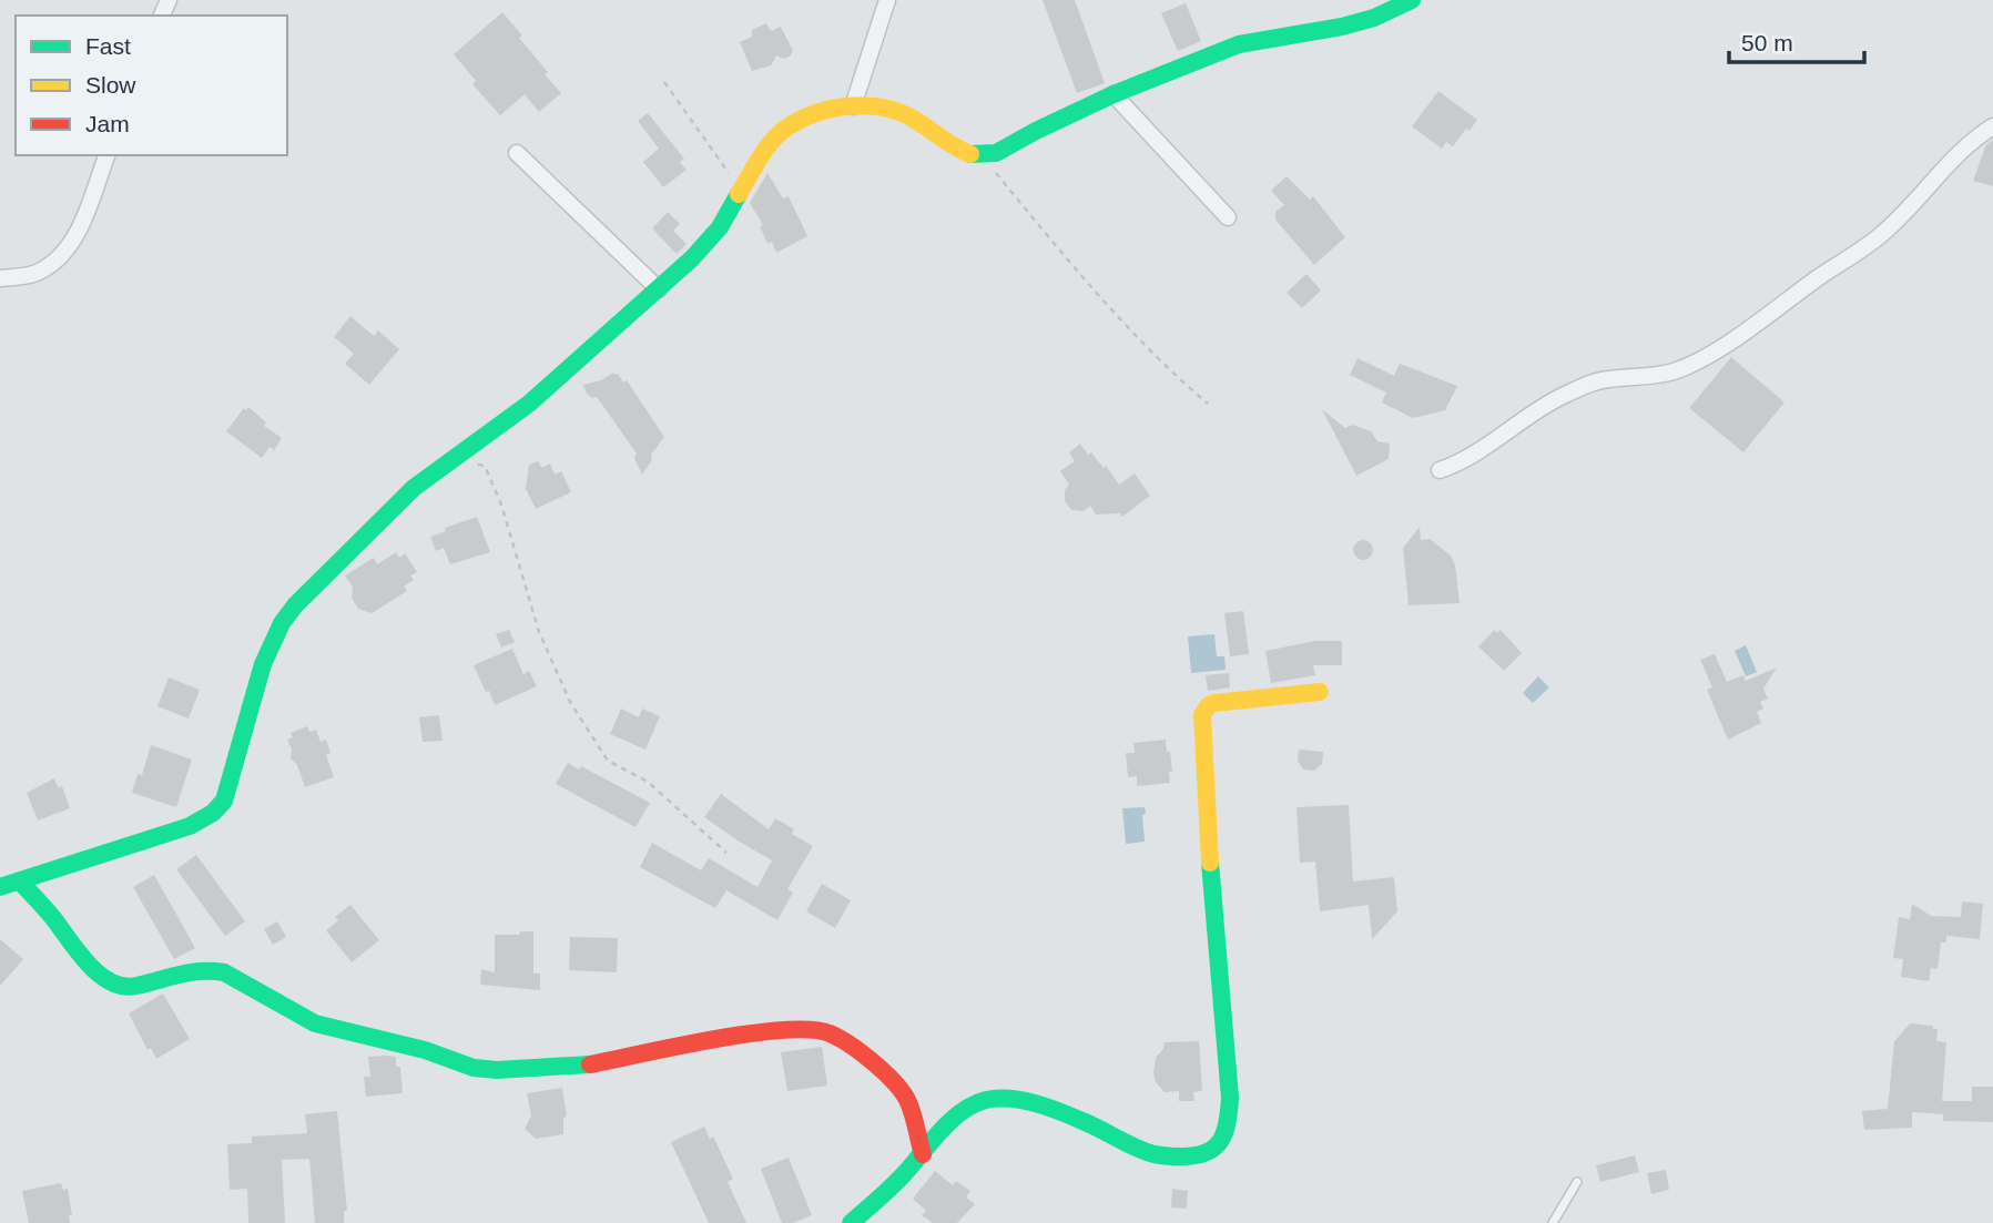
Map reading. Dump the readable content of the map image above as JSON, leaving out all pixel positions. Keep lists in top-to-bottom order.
{
  "legend": ["Fast", "Slow", "Jam"],
  "scale_bar": "50 m"
}
